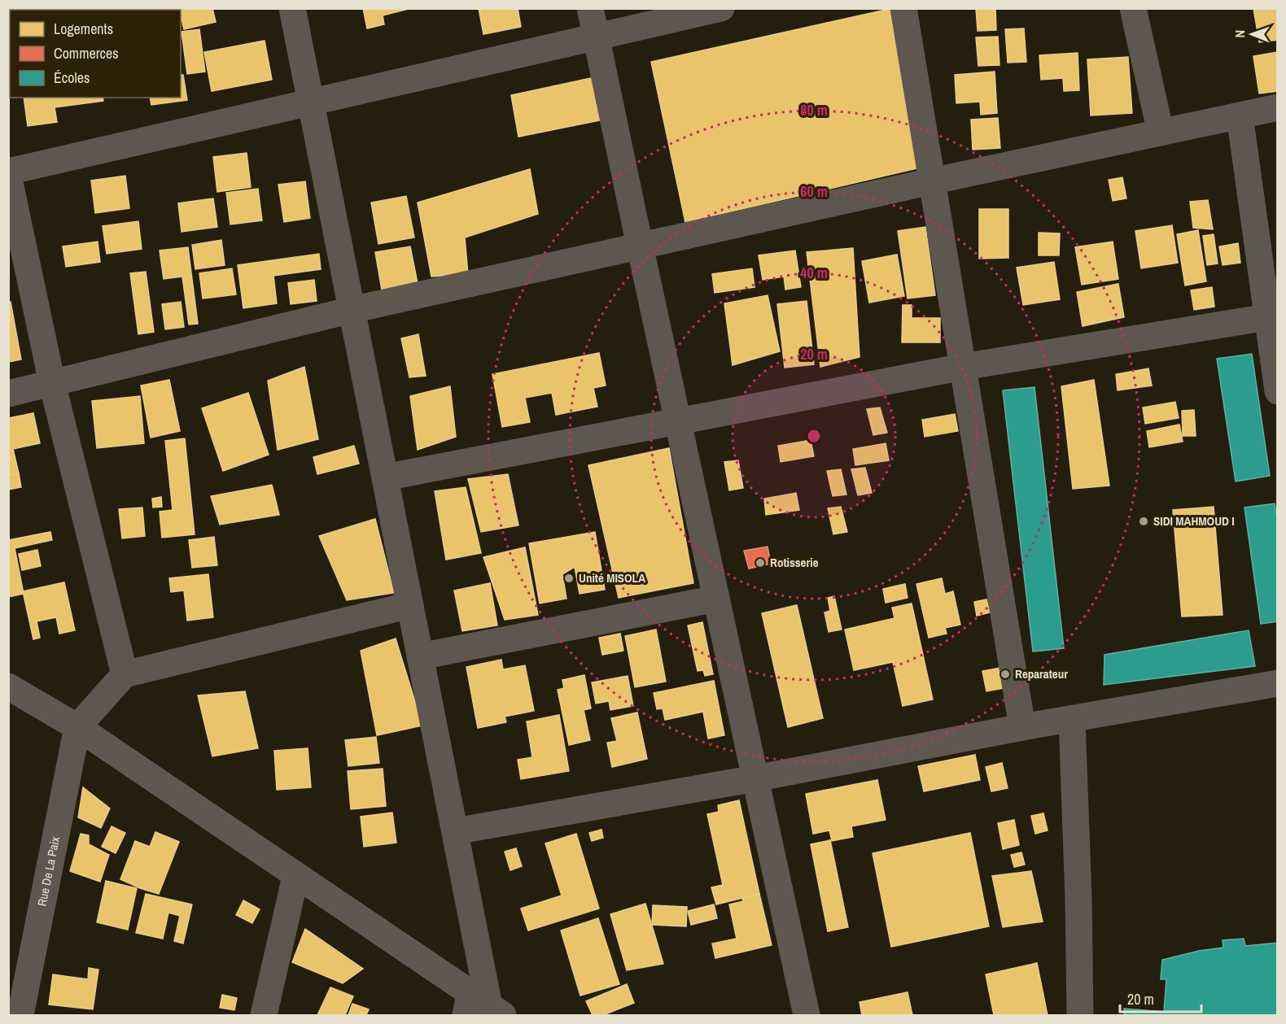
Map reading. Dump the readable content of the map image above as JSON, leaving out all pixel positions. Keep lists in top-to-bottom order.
{
  "streets": {
    "street": ["Rue De La Paix"]
  },
  "places": [
    "SIDI MAHMOUD I",
    "Rotisserie",
    "Unité MISOLA",
    "Reparateur"
  ],
  "legend": ["Logements", "Commerces", "Écoles"],
  "scale_bar": "20 m",
  "north": "left",
  "rings": [
    "80 m",
    "60 m",
    "40 m",
    "20 m"
  ]
}
